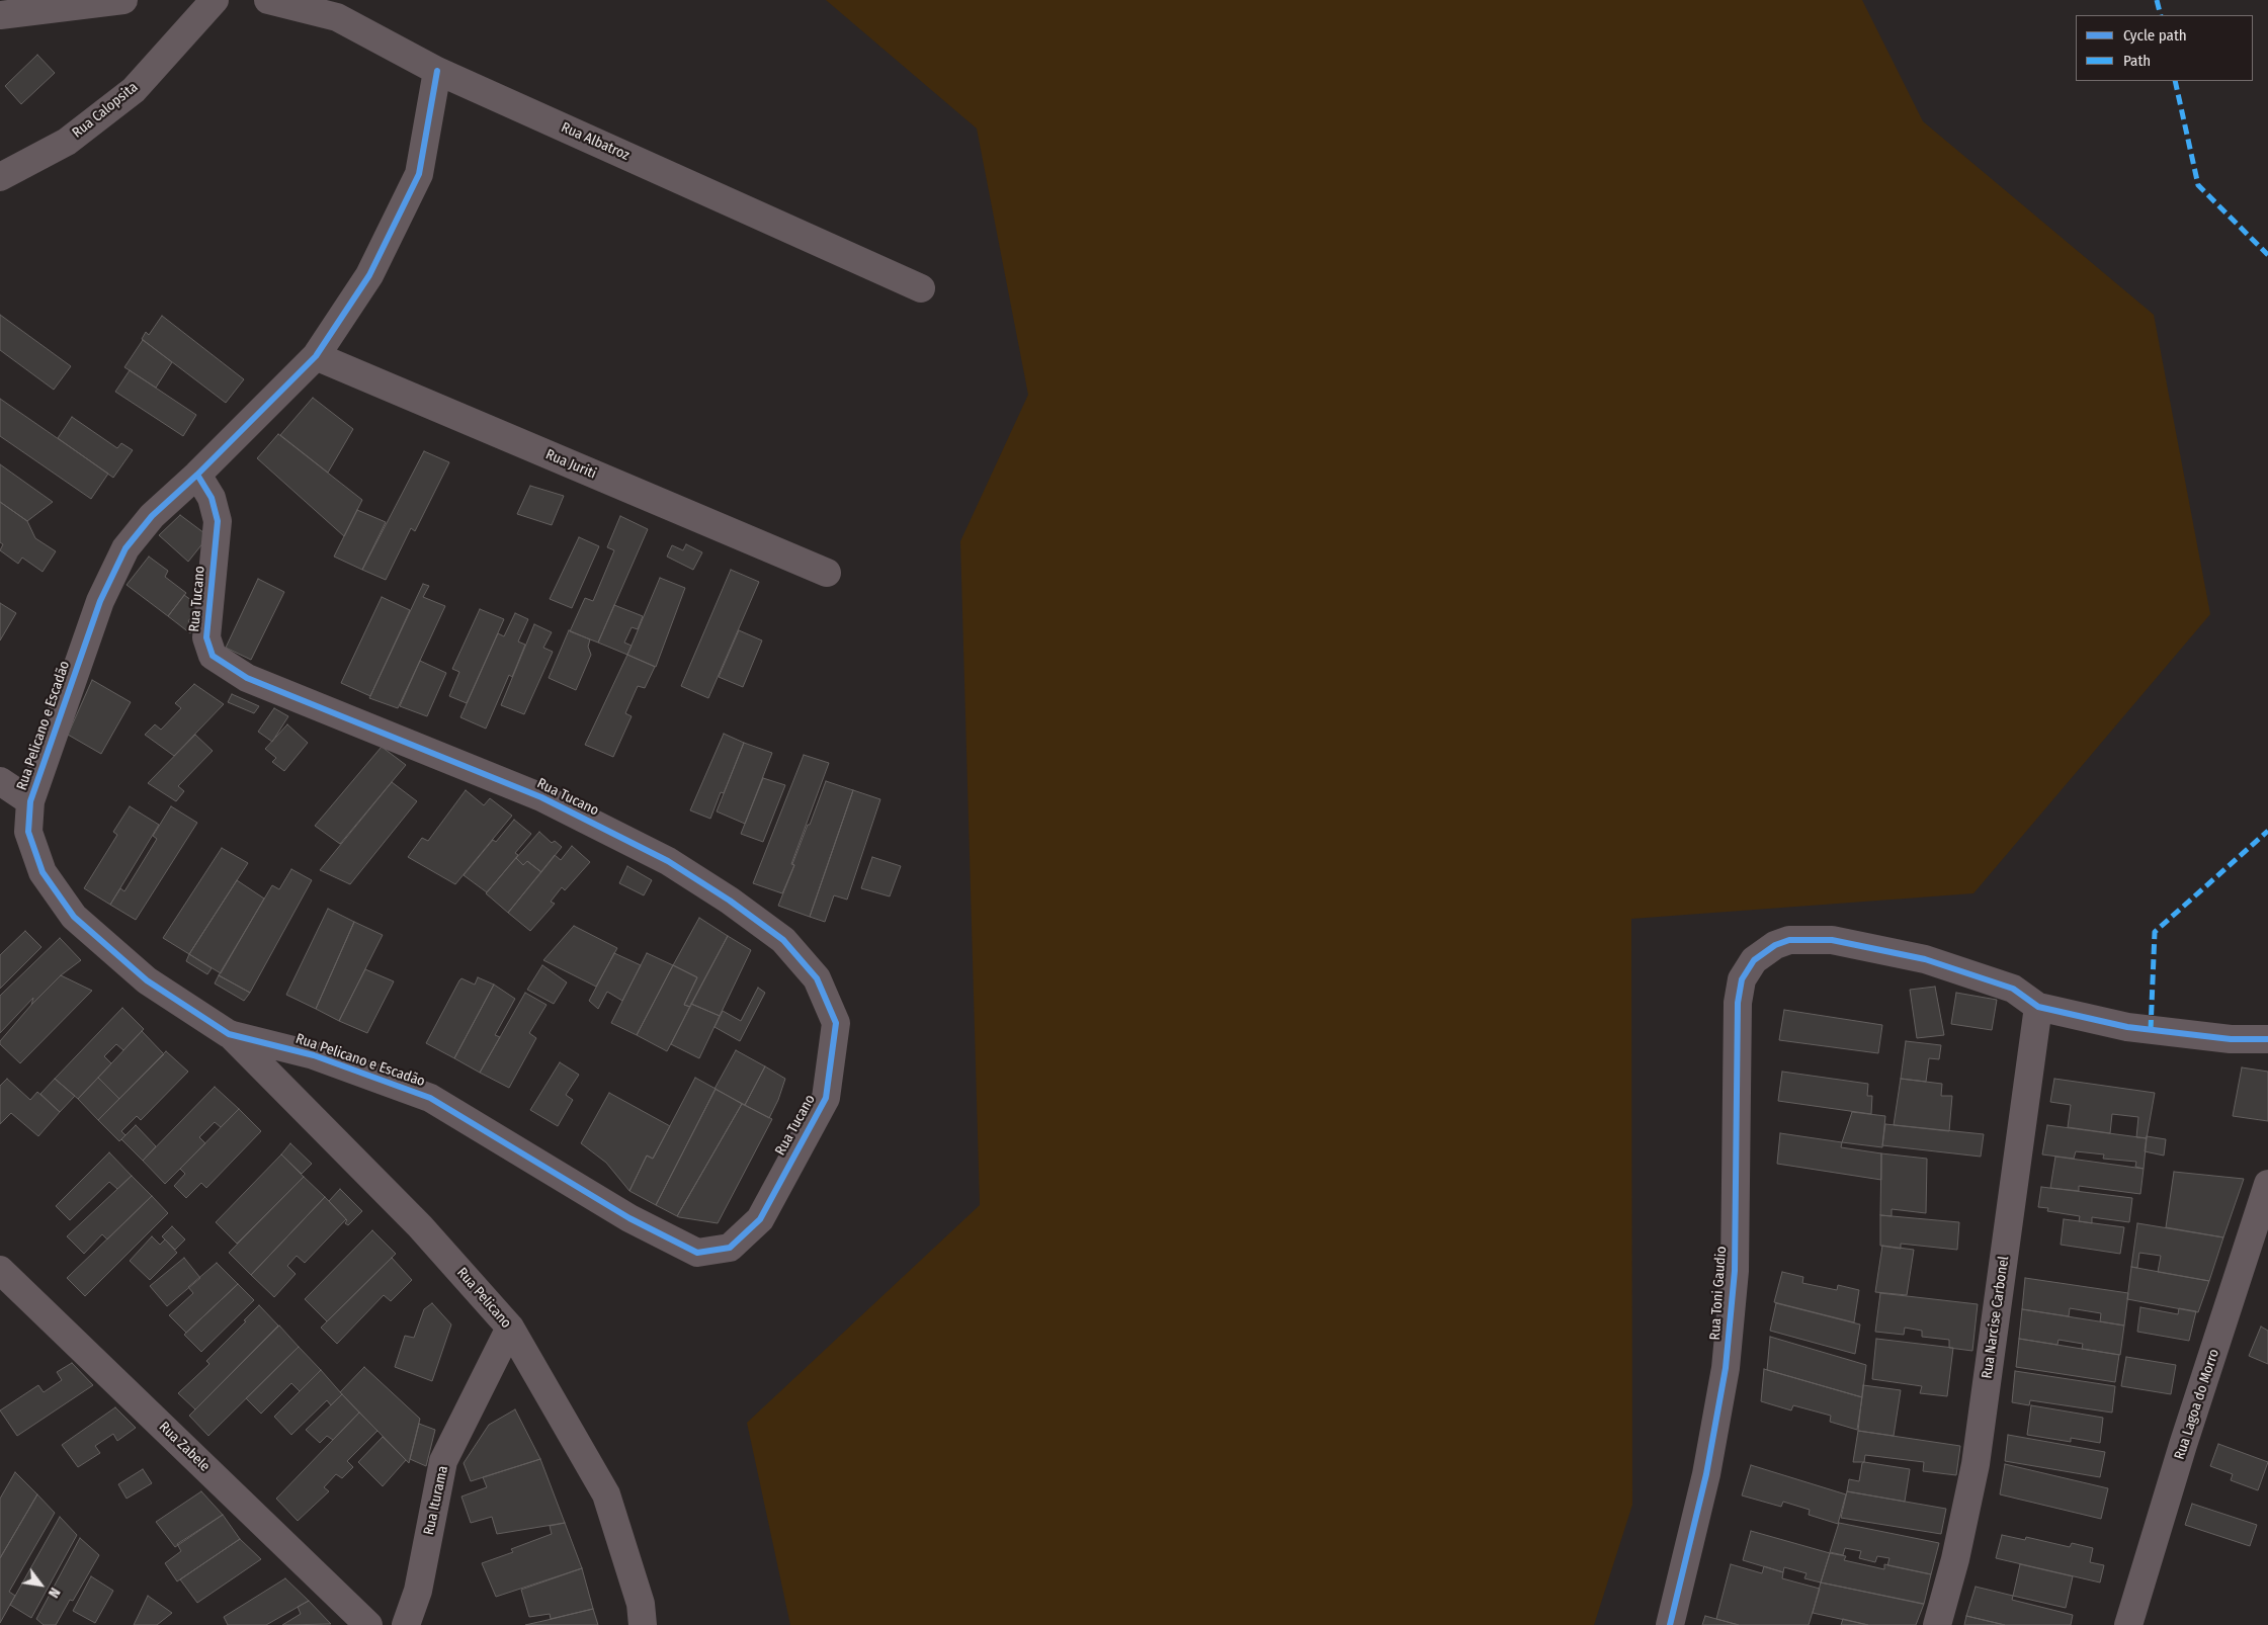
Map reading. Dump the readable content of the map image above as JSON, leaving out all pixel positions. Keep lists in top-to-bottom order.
{
  "streets": {
    "street": [
      "Rua Calopsita",
      "Rua Albatroz",
      "Rua Juriti",
      "Rua Tucano",
      "Rua Pelicano e Escadão",
      "Rua Toni Gaudio",
      "Rua Pelicano",
      "Rua Narcise Carbonel",
      "Rua Lagoa do Morro",
      "Rua Zabele",
      "Rua Iturama"
    ]
  },
  "crossings": [
    ["Rua Albatroz", "Rua Pelicano e Escadão"],
    ["Rua Juriti", "Rua Pelicano e Escadão"],
    ["Rua Tucano", "Rua Pelicano e Escadão"],
    ["Rua Pelicano e Escadão", "Rua Pelicano"],
    ["Rua Toni Gaudio", "Rua Narcise Carbonel"],
    ["Rua Pelicano", "Rua Iturama"]
  ],
  "legend": ["Cycle path", "Path"],
  "north": "bottom right"
}
